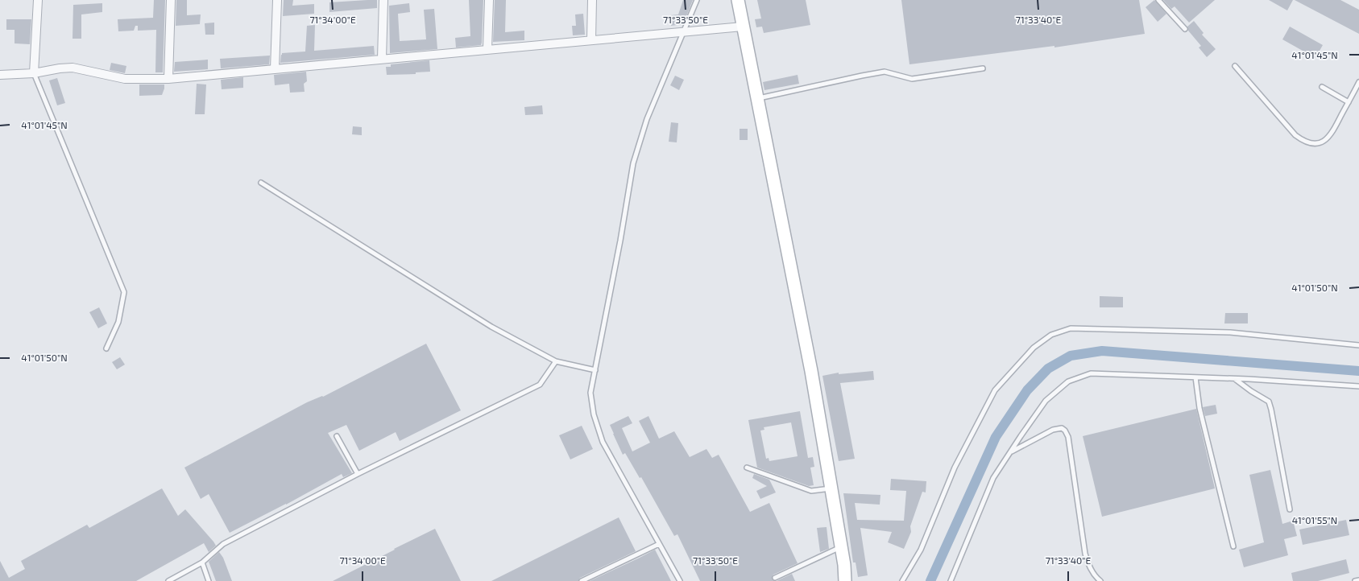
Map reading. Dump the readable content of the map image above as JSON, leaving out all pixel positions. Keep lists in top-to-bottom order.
{
  "coordinates": [
    "71°34'00\"E",
    "71°33'50\"E",
    "71°33'40\"E",
    "41°01'45\"N",
    "41°01'50\"N",
    "41°01'55\"N"
  ]
}
